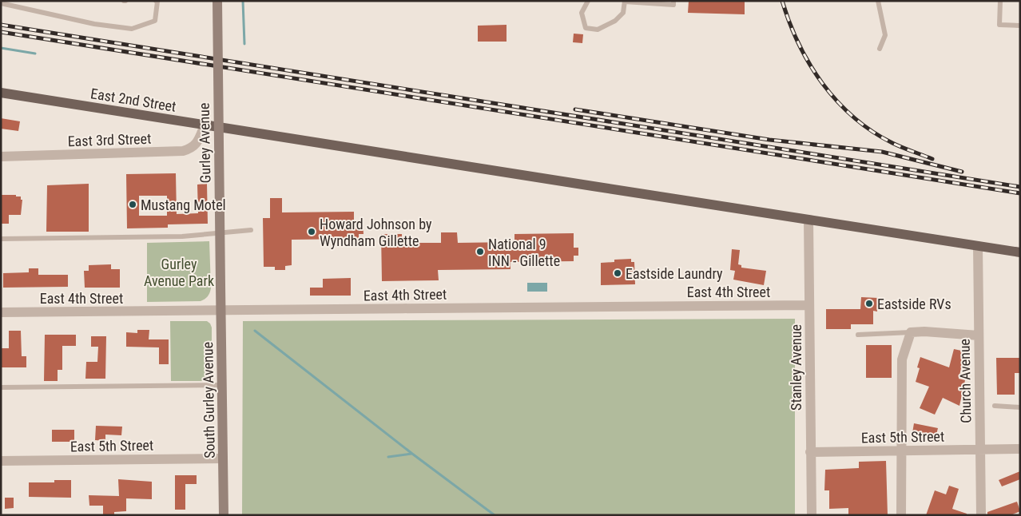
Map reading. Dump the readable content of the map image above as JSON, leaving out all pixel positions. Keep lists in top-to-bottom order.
{
  "streets": {
    "main road": ["East 2nd Street"],
    "street": [
      "East 3rd Street",
      "Gurley Avenue",
      "East 4th Street",
      "Stanley Avenue",
      "Church Avenue",
      "South Gurley Avenue",
      "East 5th Street"
    ]
  },
  "crossings": [
    ["East 2nd Street", "East 3rd Street"],
    ["East 2nd Street", "Stanley Avenue"],
    ["East 2nd Street", "Church Avenue"],
    ["Gurley Avenue", "South Gurley Avenue"],
    ["East 4th Street", "Stanley Avenue"],
    ["East 4th Street", "South Gurley Avenue"],
    ["Stanley Avenue", "East 5th Street"],
    ["Church Avenue", "East 5th Street"],
    ["South Gurley Avenue", "East 5th Street"]
  ],
  "parks": ["Gurley Avenue Park"],
  "places": [
    "Mustang Motel",
    "Howard Johnson by Wyndham Gillette",
    "National 9 INN - Gillette",
    "Eastside Laundry",
    "Eastside RVs"
  ]
}
